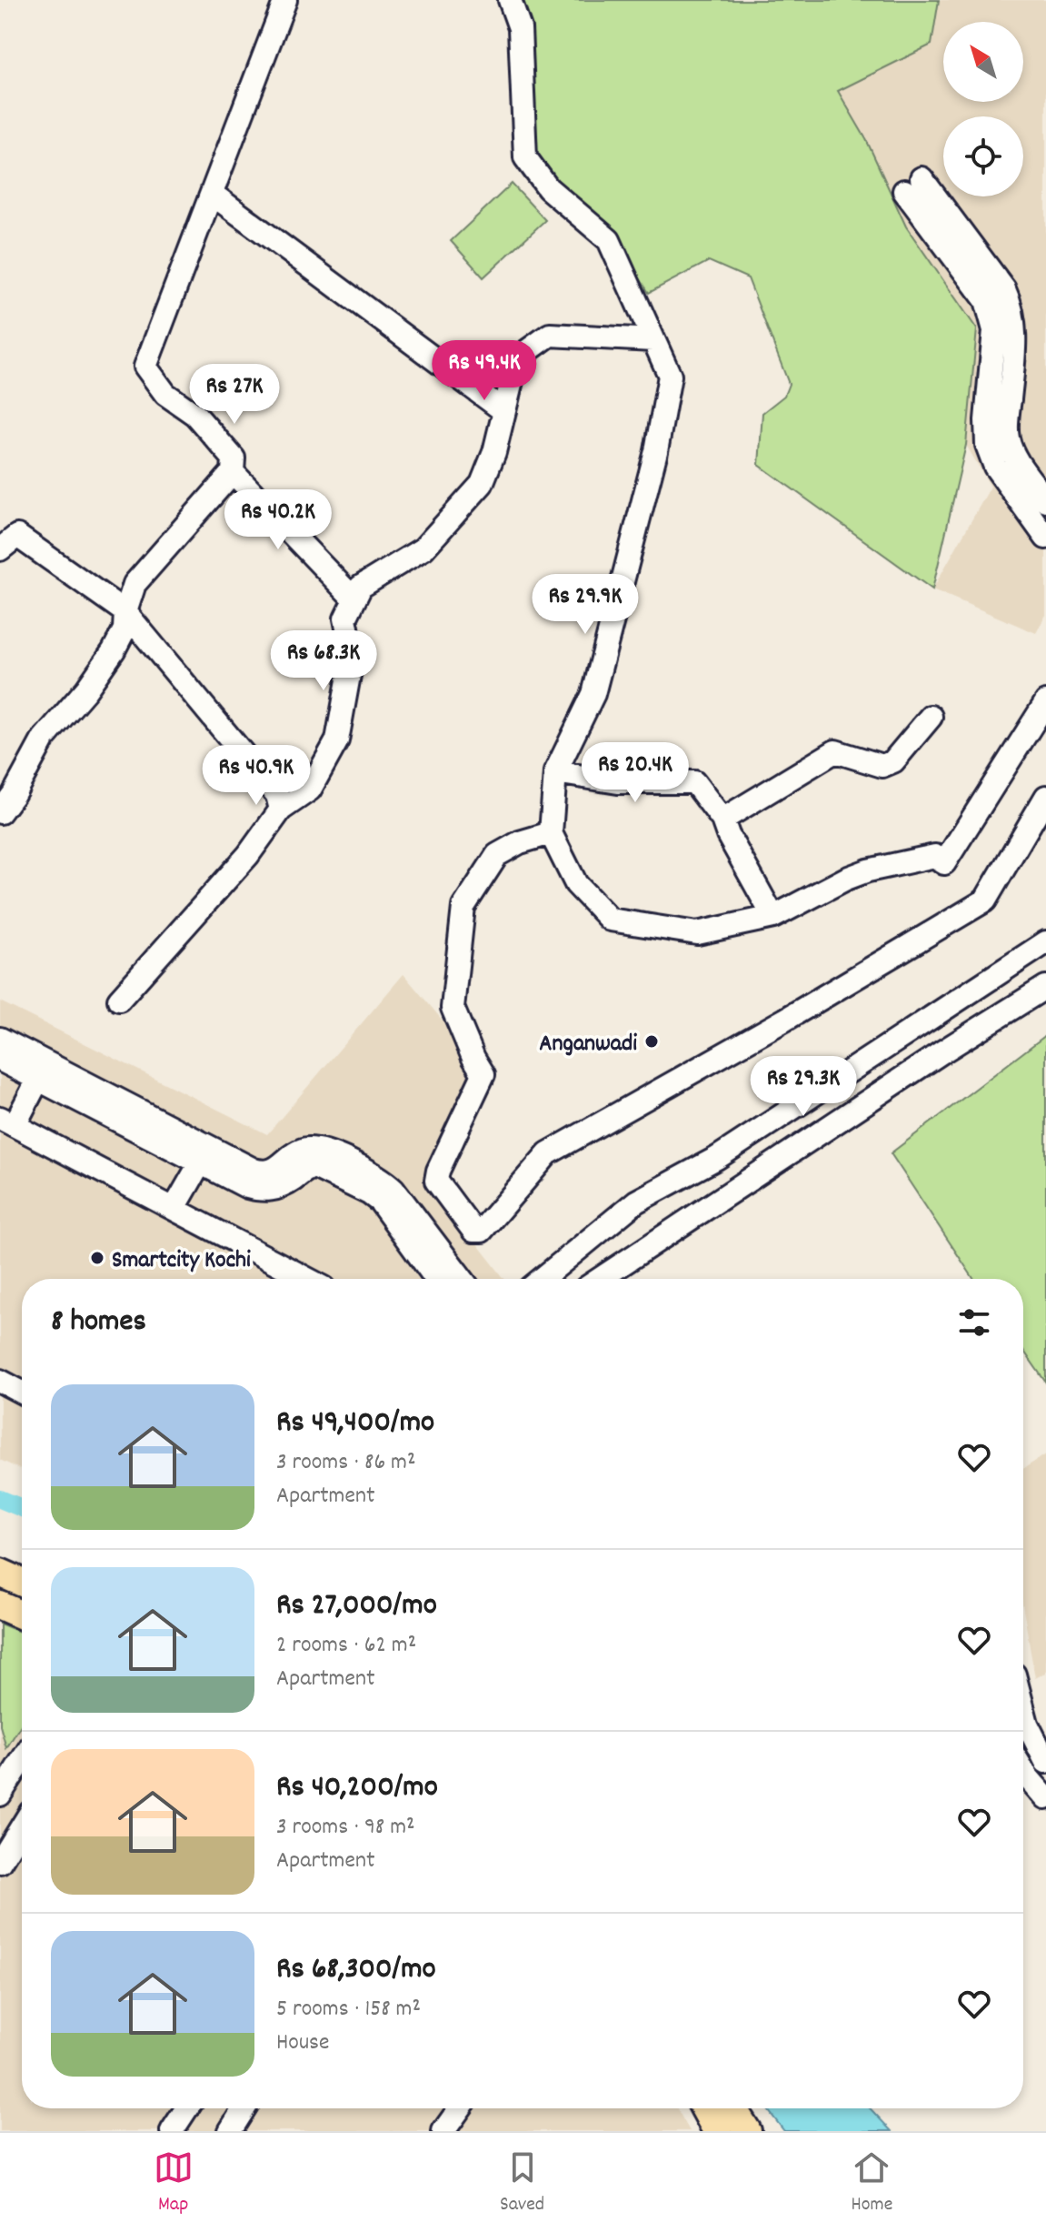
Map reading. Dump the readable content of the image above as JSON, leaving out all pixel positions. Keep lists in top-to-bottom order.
{
  "places": ["Anganwadi", "Smartcity Kochi"],
  "north": "top left",
  "page": {
    "price": [
      "Rs 49.4K",
      "Rs 27K",
      "Rs 40.2K",
      "Rs 29.9K",
      "Rs 68.3K",
      "Rs 20.4K",
      "Rs 40.9K",
      "Rs 29.3K"
    ],
    "heading": "8 homes",
    "list": [
      {
        "name": "Rs 49,400/mo",
        "note": "3 rooms · 86 m² · Apartment"
      },
      {
        "name": "Rs 27,000/mo",
        "note": "2 rooms · 62 m² · Apartment"
      },
      {
        "name": "Rs 40,200/mo",
        "note": "3 rooms · 98 m² · Apartment"
      },
      {
        "name": "Rs 68,300/mo",
        "note": "5 rooms · 158 m² · House"
      }
    ],
    "tabs": ["Map", "Saved", "Home"]
  }
}
